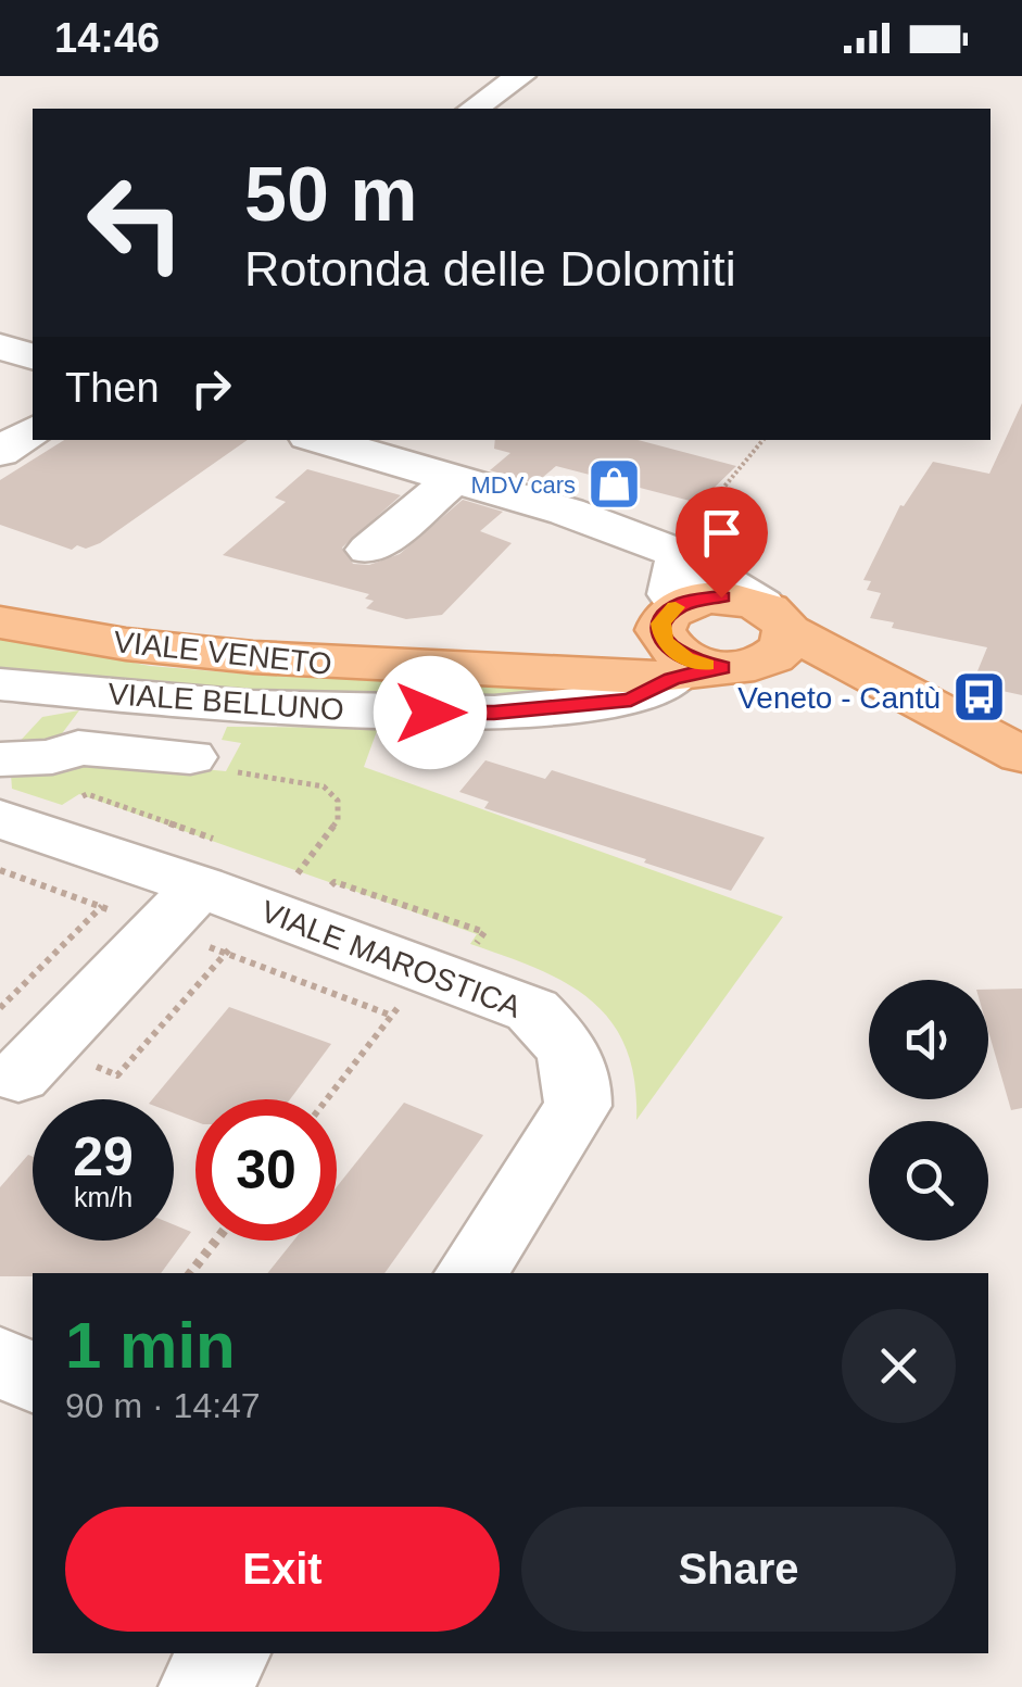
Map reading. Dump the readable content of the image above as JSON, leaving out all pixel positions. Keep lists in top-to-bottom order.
{
  "streets": {
    "main road": ["VIALE VENETO"],
    "street": ["VIALE BELLUNO", "VIALE MAROSTICA"]
  },
  "crossings": [
    ["VIALE VENETO", "VIALE BELLUNO"]
  ],
  "places": {
    "shop": ["MDV cars"],
    "bus stop": ["Veneto - Cantù"]
  },
  "page": {
    "status": "14:46",
    "turn": ["50 m", "Rotonda delle Dolomiti"],
    "then": "Then",
    "speed": "29 km/h",
    "limit": "30",
    "heading": ["1 min", "90 m · 14:47"],
    "buttons": ["Exit", "Share"]
  }
}
